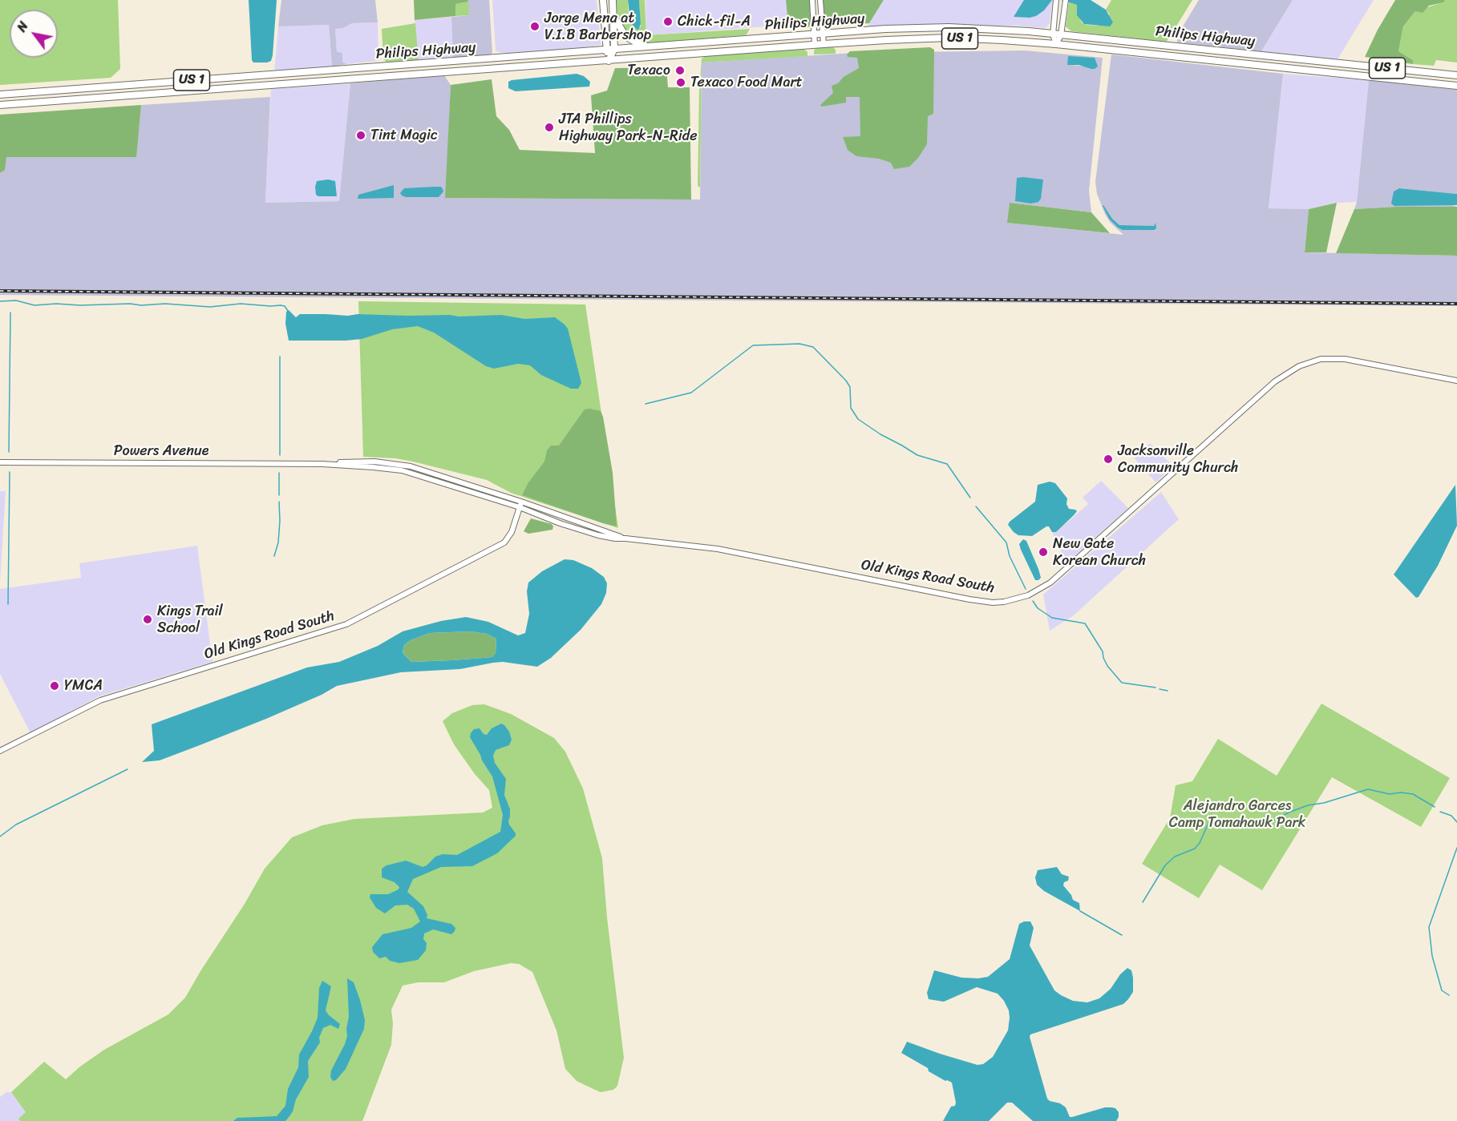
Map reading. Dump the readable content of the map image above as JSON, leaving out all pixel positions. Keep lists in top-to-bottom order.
{
  "streets": {
    "main road": ["Philips Highway", "US 1"],
    "street": ["Powers Avenue", "Old Kings Road South"]
  },
  "crossings": [
    ["Powers Avenue", "Old Kings Road South"]
  ],
  "parks": ["Alejandro Garces Camp Tomahawk Park"],
  "places": [
    "Chick-fil-A",
    "Jorge Mena at V.I.B Barbershop",
    "Texaco",
    "Texaco Food Mart",
    "JTA Phillips Highway Park-N-Ride",
    "Tint Magic",
    "Jacksonville Community Church",
    "New Gate Korean Church",
    "Kings Trail School",
    "YMCA"
  ],
  "north": "top left"
}
